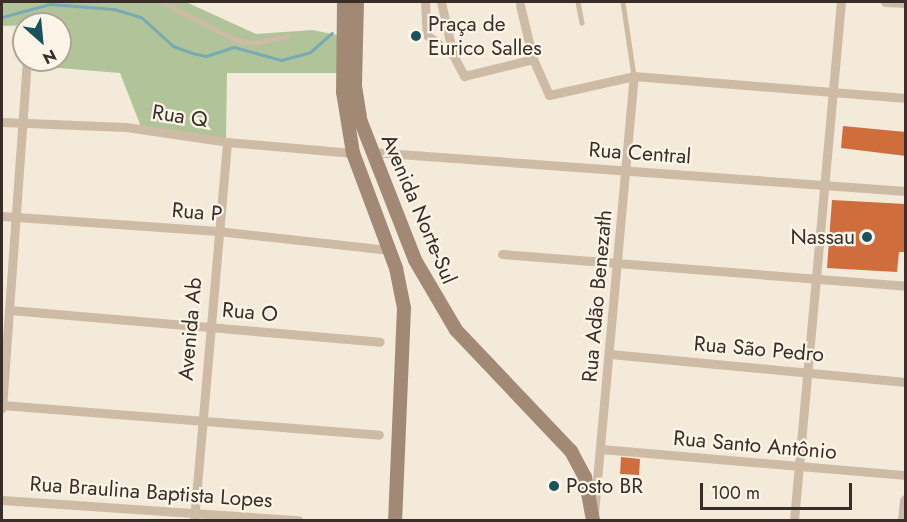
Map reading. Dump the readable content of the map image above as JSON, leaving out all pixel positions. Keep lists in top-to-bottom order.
{
  "streets": {
    "main road": ["Avenida Norte-Sul"],
    "street": [
      "Rua Q",
      "Rua Central",
      "Rua P",
      "Rua Adão Benezath",
      "Rua O",
      "Avenida Ab",
      "Rua São Pedro",
      "Rua Santo Antônio",
      "Rua Braulina Baptista Lopes"
    ]
  },
  "crossings": [
    ["Rua Q", "Avenida Norte-Sul"],
    ["Rua Q", "Avenida Ab"],
    ["Rua Central", "Avenida Norte-Sul"],
    ["Rua Central", "Rua Adão Benezath"],
    ["Avenida Norte-Sul", "Rua P"],
    ["Avenida Norte-Sul", "Rua Adão Benezath"],
    ["Rua P", "Avenida Ab"],
    ["Rua Adão Benezath", "Rua São Pedro"],
    ["Rua Adão Benezath", "Rua Santo Antônio"],
    ["Rua O", "Avenida Ab"],
    ["Avenida Ab", "Rua Braulina Baptista Lopes"]
  ],
  "places": ["Praça de Eurico Salles", "Nassau", "Posto BR"],
  "scale_bar": "100 m",
  "north": "bottom right"
}
